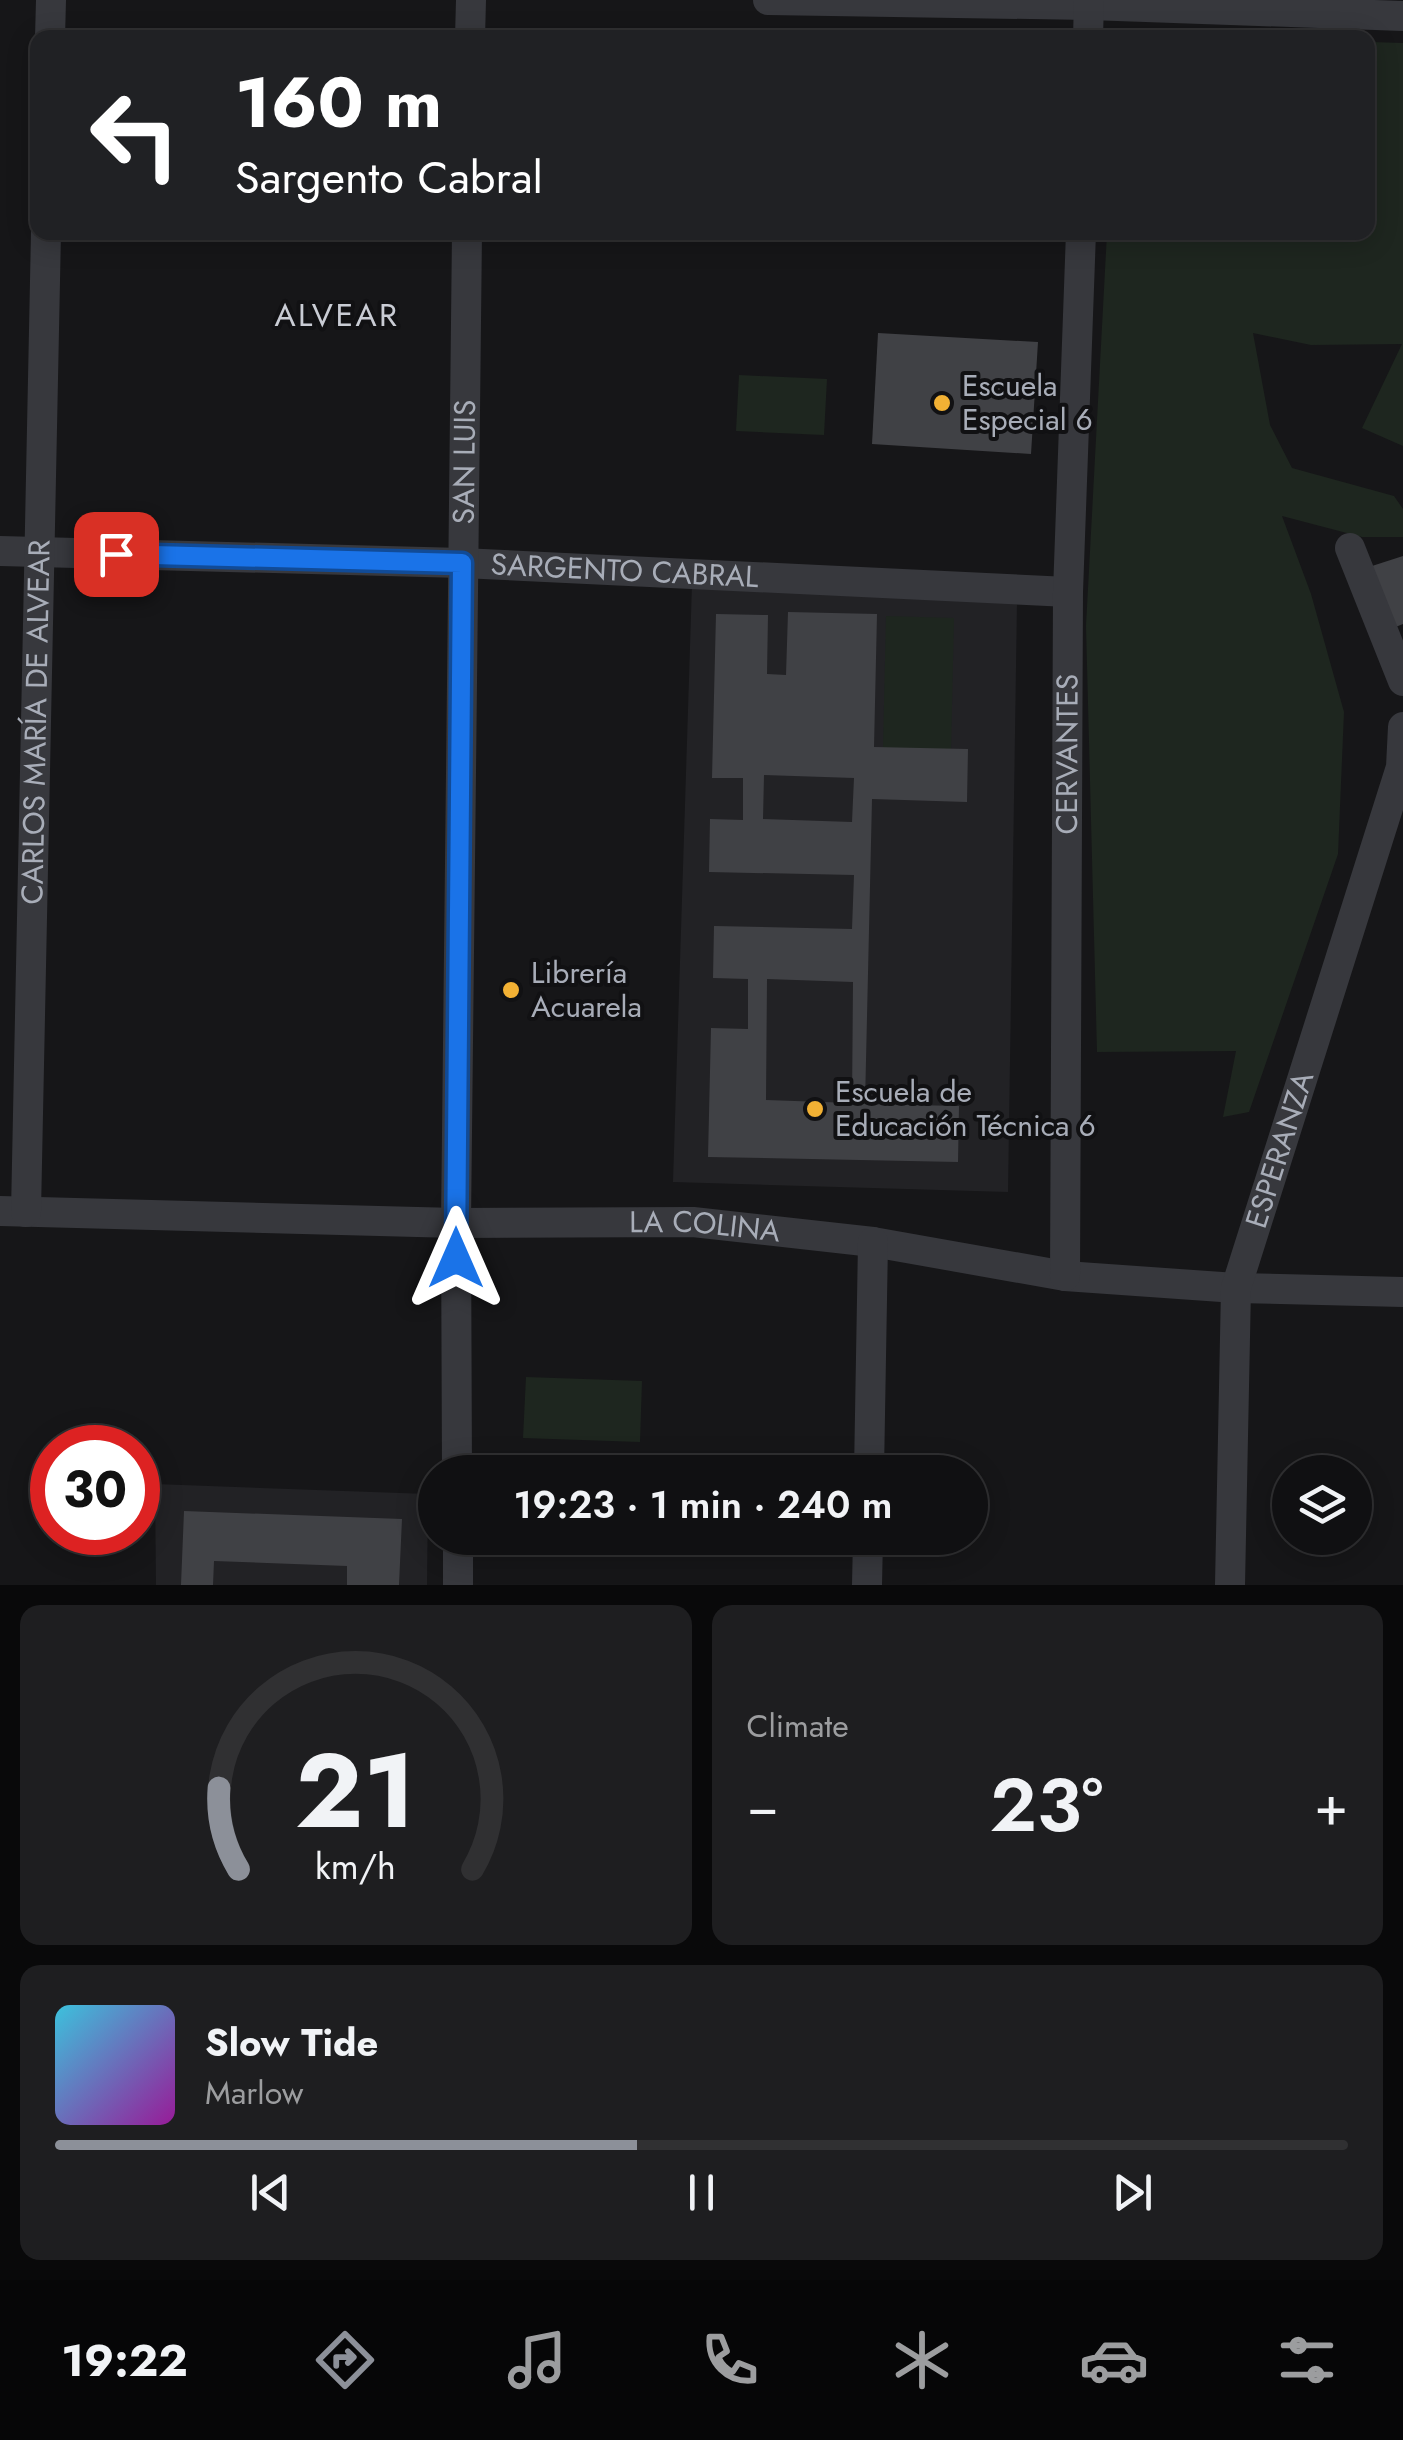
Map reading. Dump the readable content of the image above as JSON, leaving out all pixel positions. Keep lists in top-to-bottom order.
{
  "streets": {
    "street": [
      "SAN LUIS",
      "SARGENTO CABRAL",
      "CARLOS MARÍA DE ALVEAR",
      "CERVANTES",
      "ESPERANZA",
      "LA COLINA"
    ]
  },
  "crossings": [
    ["SAN LUIS", "SARGENTO CABRAL"],
    ["SAN LUIS", "LA COLINA"],
    ["SARGENTO CABRAL", "CARLOS MARÍA DE ALVEAR"],
    ["SARGENTO CABRAL", "CERVANTES"],
    ["CARLOS MARÍA DE ALVEAR", "LA COLINA"],
    ["CERVANTES", "LA COLINA"],
    ["ESPERANZA", "LA COLINA"]
  ],
  "districts": ["ALVEAR"],
  "places": ["Escuela Especial 6", "Librería Acuarela", "Escuela de Educación Técnica 6"],
  "page": {
    "turn": ["160 m", "Sargento Cabral"],
    "limit": "30",
    "trip": "19:23 · 1 min · 240 m",
    "tile": "Climate",
    "heat": ["−", "23°", "+"],
    "song": ["Slow Tide", "Marlow"],
    "tabs": "19:22",
    "gauge": ["21", "km/h"]
  }
}
